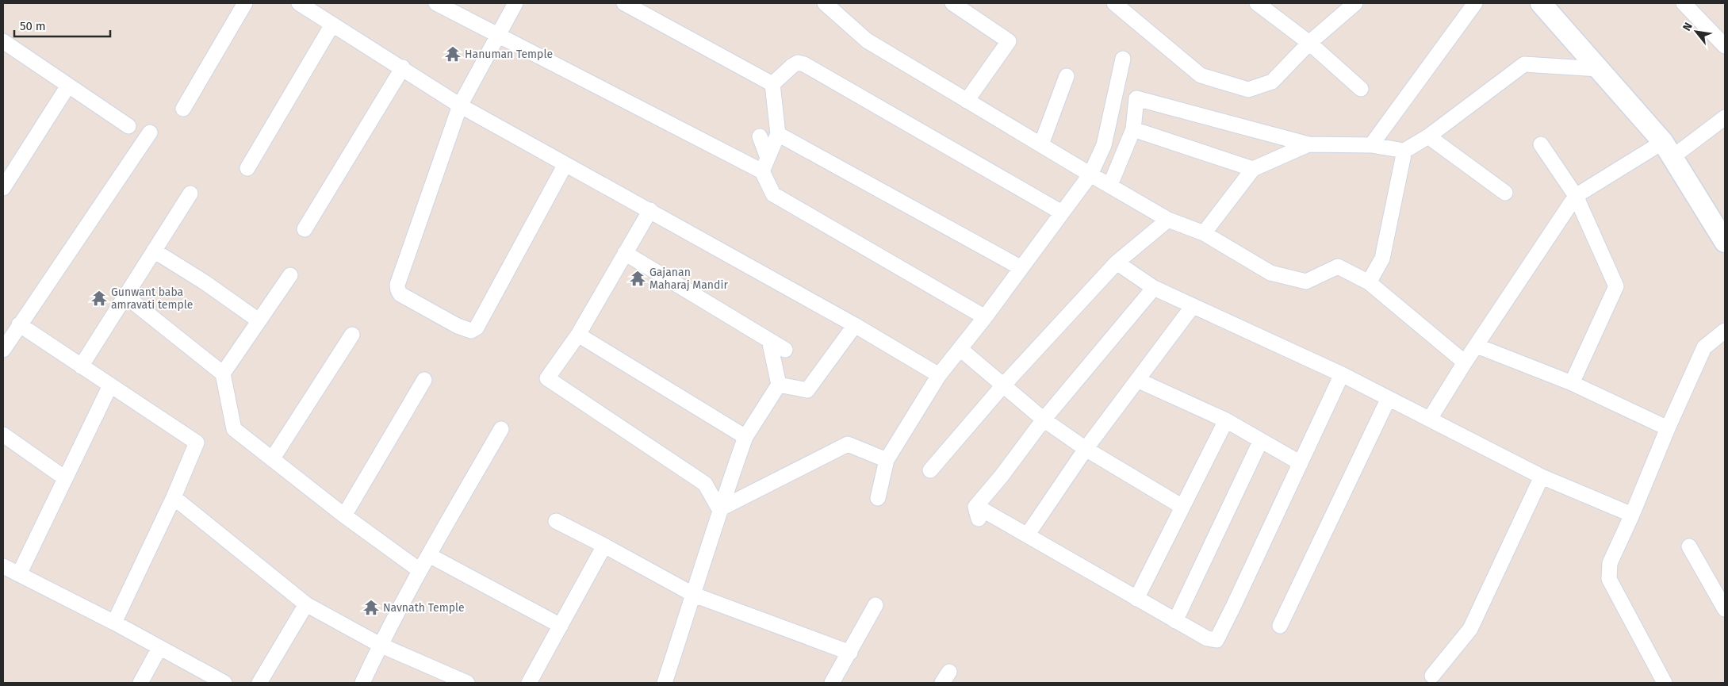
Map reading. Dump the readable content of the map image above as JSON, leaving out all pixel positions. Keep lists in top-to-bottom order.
{
  "places": {
    "temple": [
      "Hanuman Temple",
      "Gajanan Maharaj Mandir",
      "Gunwant baba amravati temple",
      "Navnath Temple"
    ]
  },
  "scale_bar": "50 m",
  "north": "top left"
}
